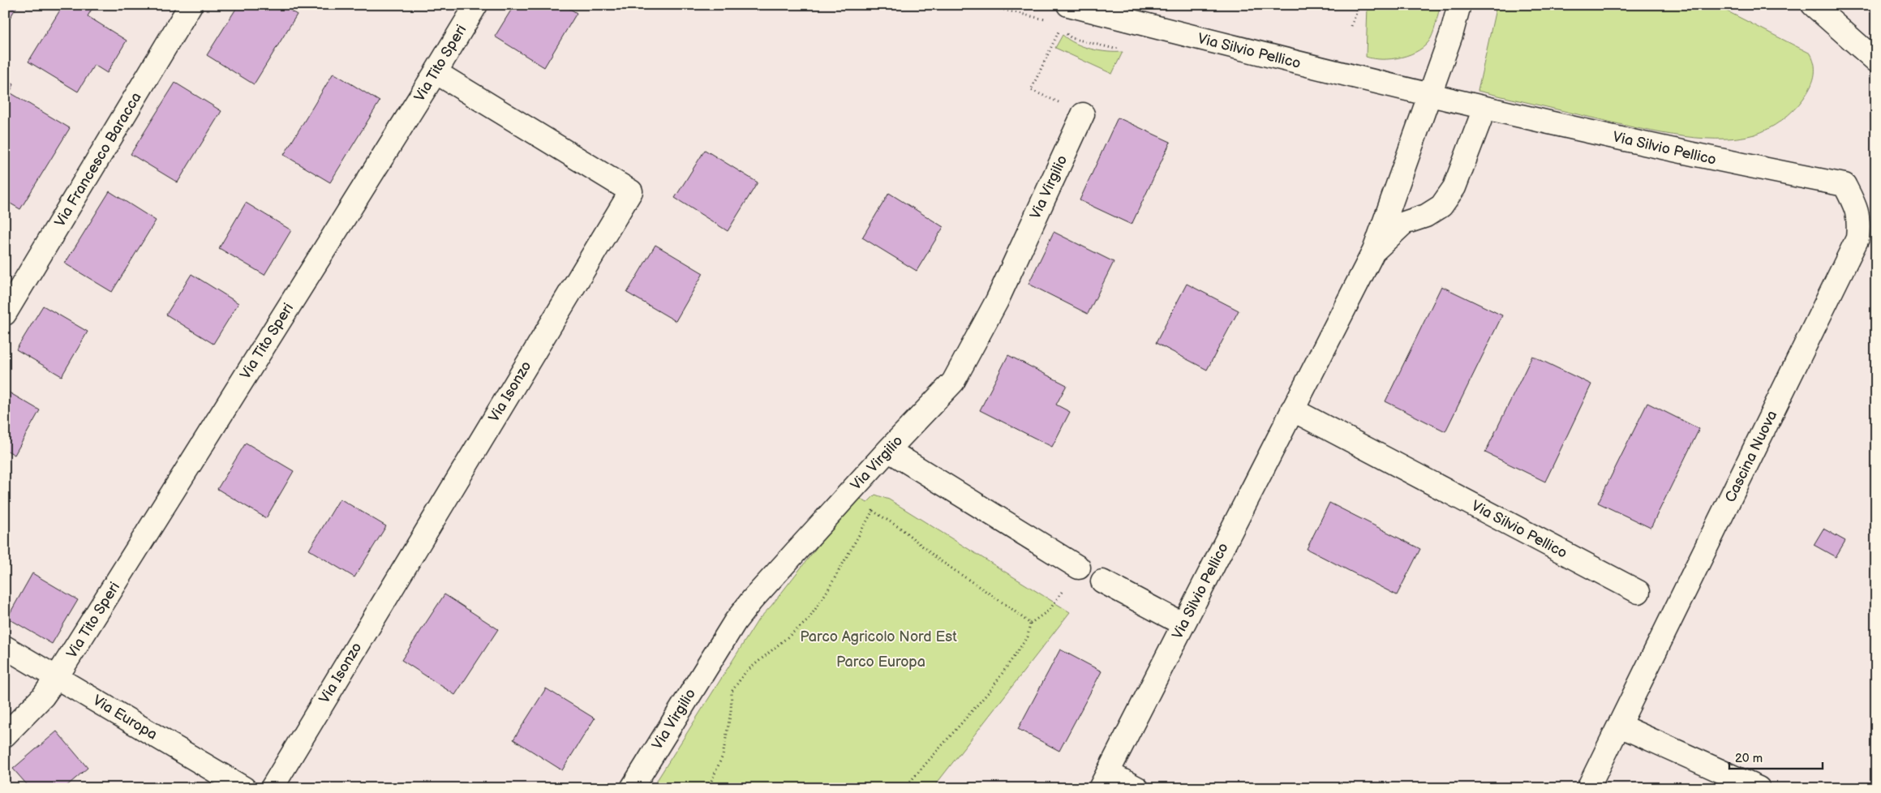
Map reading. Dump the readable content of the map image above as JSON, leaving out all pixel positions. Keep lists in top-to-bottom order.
{
  "streets": {
    "street": [
      "Via Silvio Pellico",
      "Via Tito Speri",
      "Via Francesco Baracca",
      "Via Virgilio",
      "Via Isonzo",
      "Cascina Nuova",
      "Via Europa"
    ]
  },
  "crossings": [
    ["Via Silvio Pellico", "Cascina Nuova"],
    ["Via Tito Speri", "Via Isonzo"],
    ["Via Tito Speri", "Via Europa"]
  ],
  "parks": ["Parco Agricolo Nord Est", "Parco Europa"],
  "scale_bar": "20 m"
}
